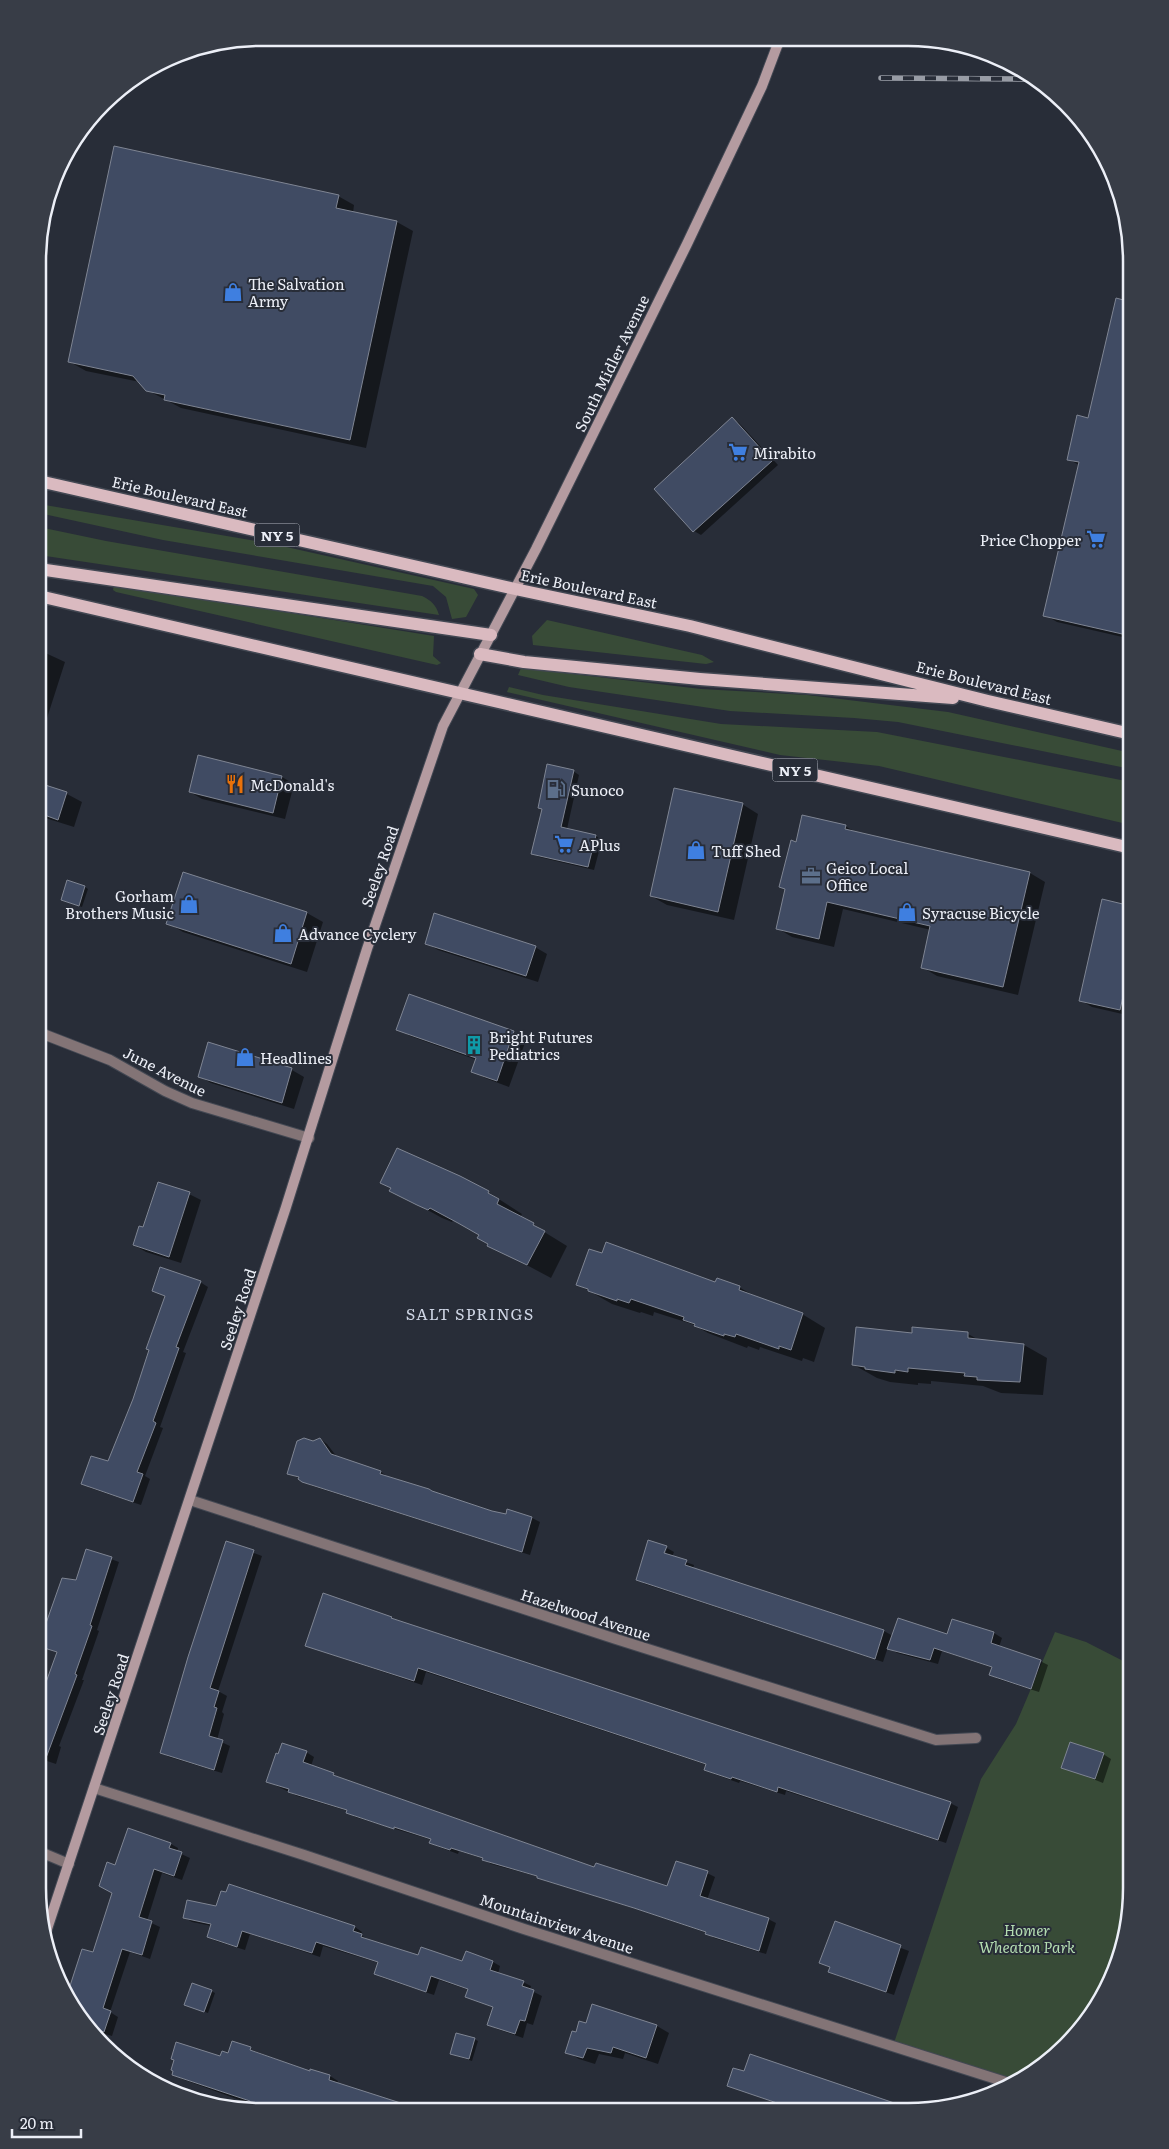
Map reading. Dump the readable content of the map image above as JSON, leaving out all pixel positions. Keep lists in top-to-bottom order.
{
  "streets": {
    "main road": ["Erie Boulevard East", "NY 5"],
    "street": [
      "South Midler Avenue",
      "Seeley Road",
      "June Avenue",
      "Hazelwood Avenue",
      "Mountainview Avenue"
    ]
  },
  "crossings": [
    ["South Midler Avenue", "Erie Boulevard East"],
    ["South Midler Avenue", "NY 5"],
    ["South Midler Avenue", "Seeley Road"],
    ["NY 5", "Seeley Road"],
    ["Seeley Road", "June Avenue"],
    ["Seeley Road", "Hazelwood Avenue"],
    ["Seeley Road", "Mountainview Avenue"]
  ],
  "districts": ["SALT SPRINGS"],
  "parks": ["Homer Wheaton Park"],
  "places": {
    "shop": [
      "The Salvation Army",
      "Tuff Shed",
      "Gorham Brothers Music",
      "Syracuse Bicycle",
      "Advance Cyclery",
      "Headlines"
    ],
    "supermarket": ["Mirabito", "Price Chopper", "APlus"],
    "restaurant": ["McDonald's"],
    "fuel station": ["Sunoco"],
    "office": ["Geico Local Office"],
    "building": ["Bright Futures Pediatrics"]
  },
  "scale_bar": "20 m"
}
